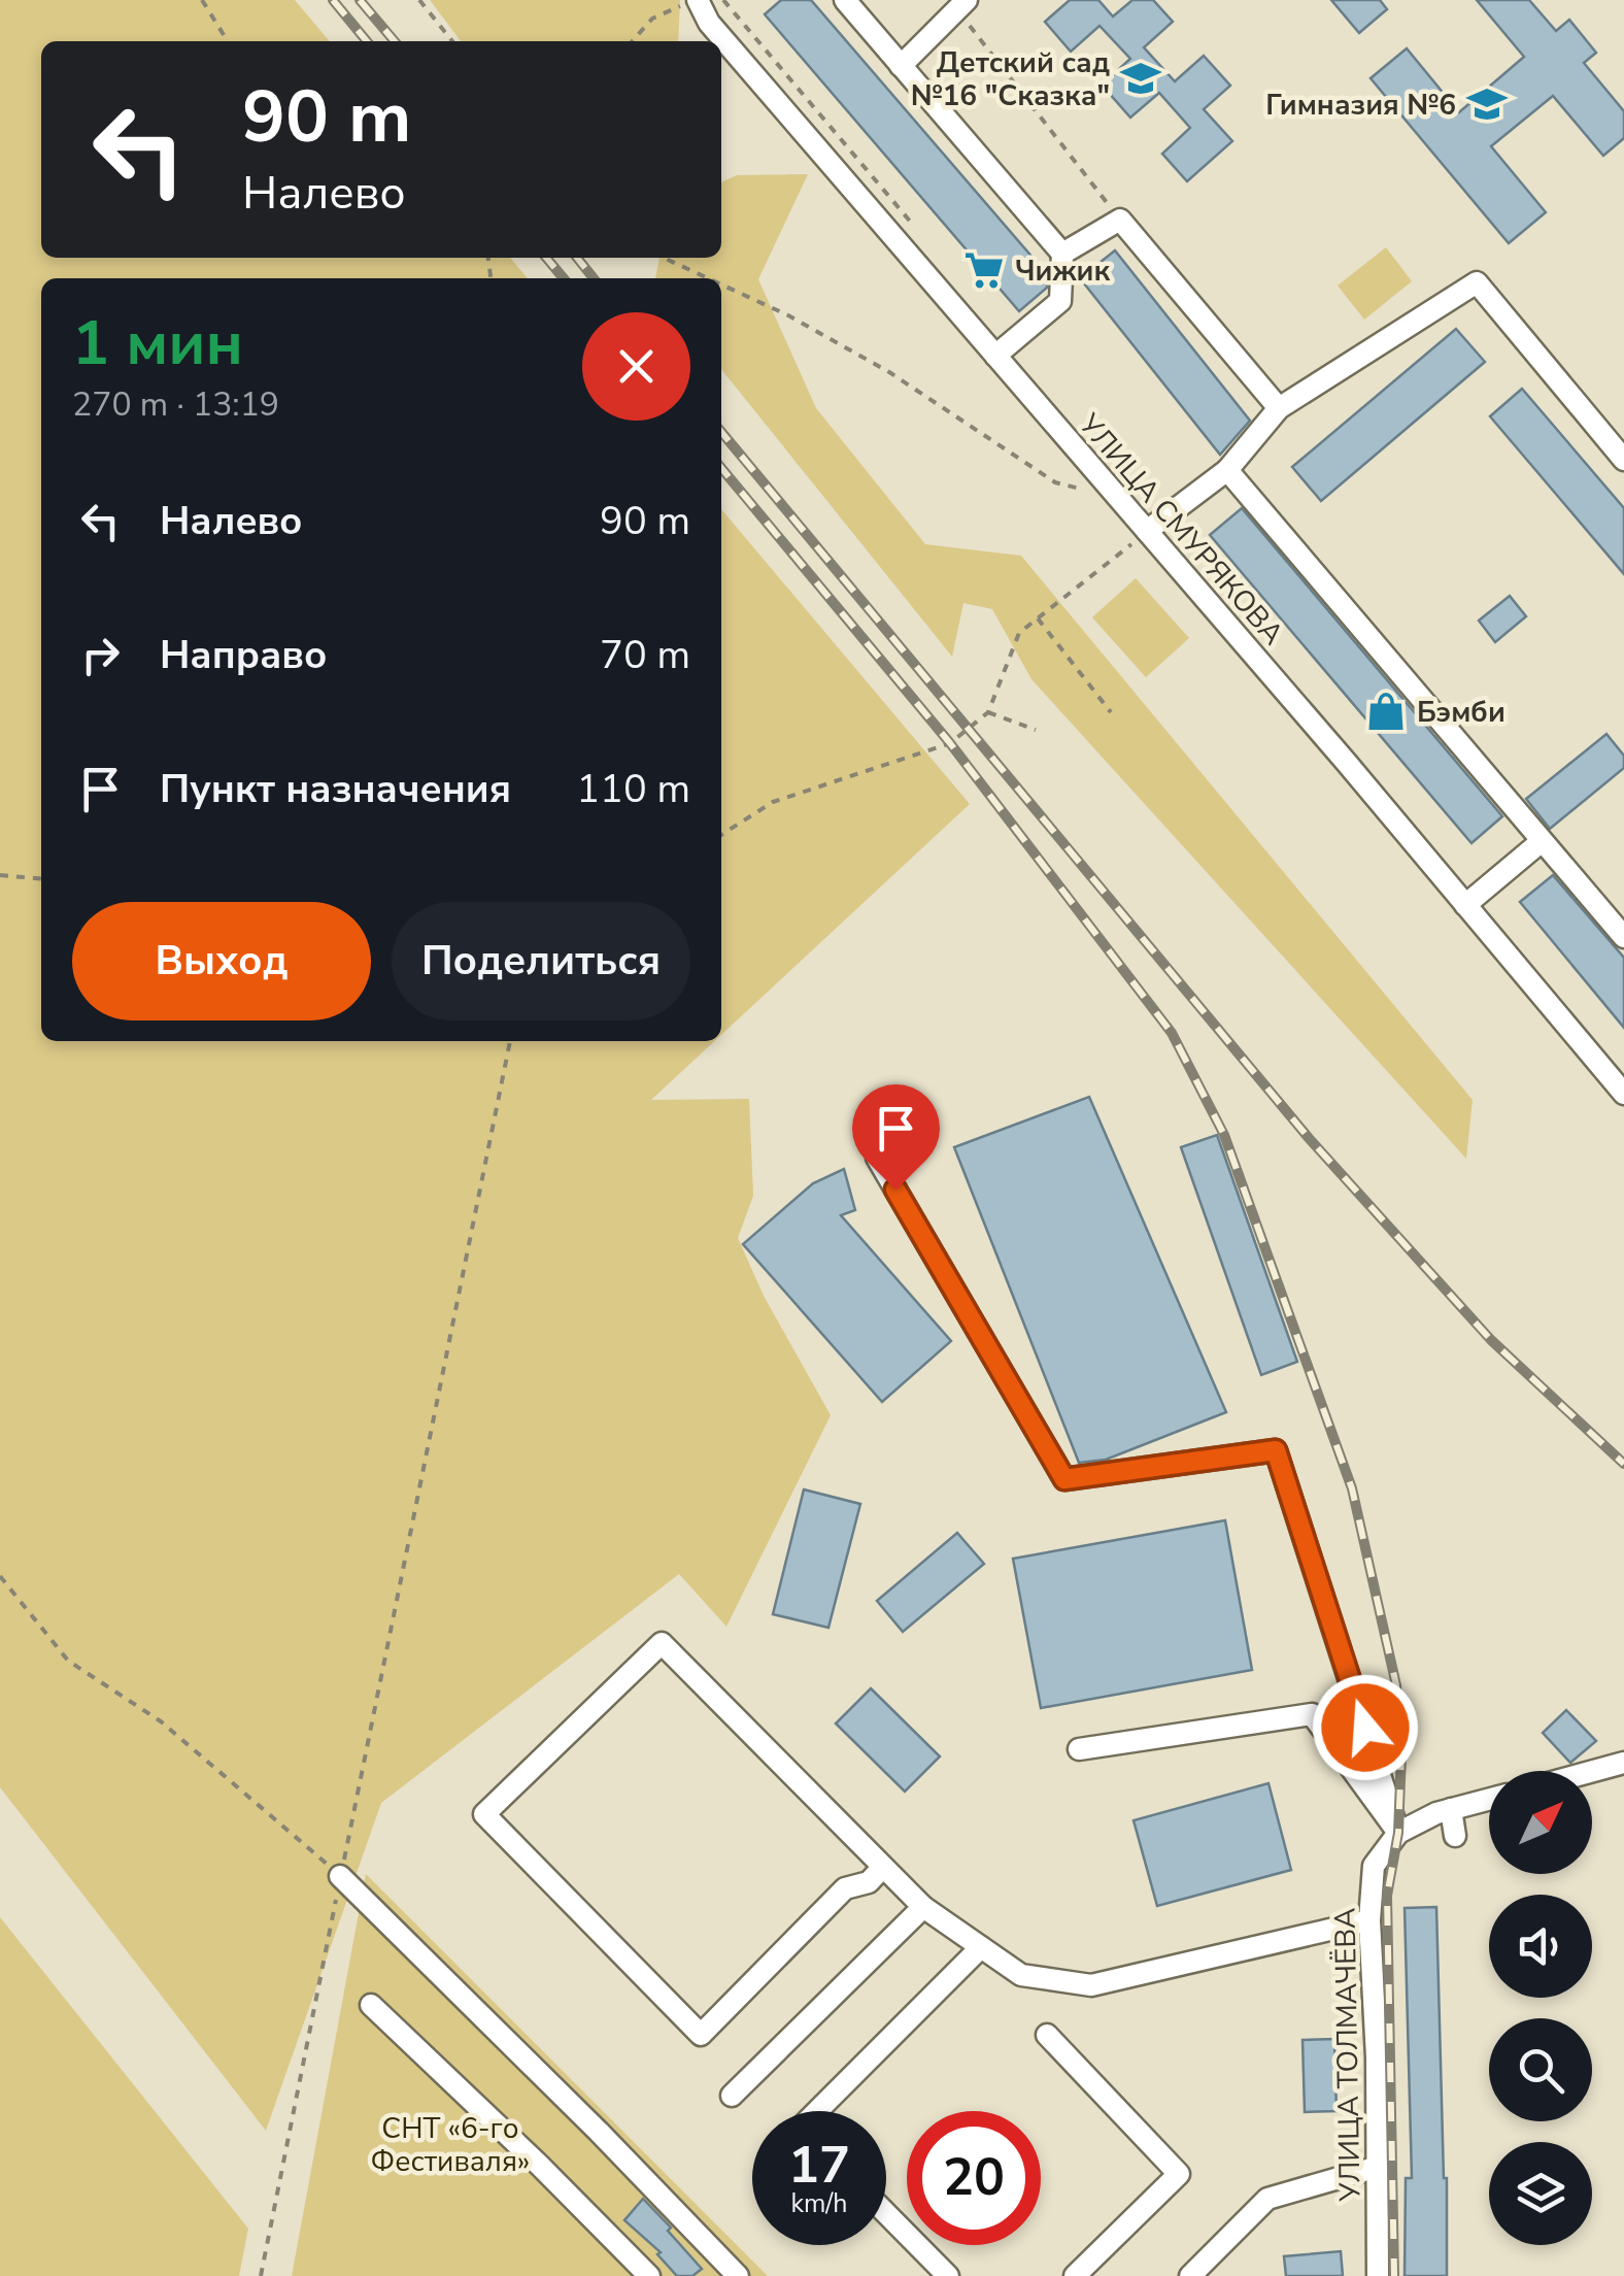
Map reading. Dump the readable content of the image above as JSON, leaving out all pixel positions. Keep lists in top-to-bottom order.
{
  "streets": {
    "street": ["УЛИЦА СМУРЯКОВА", "УЛИЦА ТОЛМАЧЁВА"]
  },
  "parks": ["СНТ «6-го Фестиваля»"],
  "places": {
    "school or university": ["Детский сад №16 \"Сказка\"", "Гимназия №6"],
    "supermarket": ["Чижик"],
    "shop": ["Бэмби"]
  },
  "north": "top right",
  "page": {
    "turn": ["90 m", "Налево"],
    "heading": ["1 мин", "270 m · 13:19"],
    "list": [
      {
        "name": "Налево",
        "value": "90 m"
      },
      {
        "name": "Направо",
        "value": "70 m"
      },
      {
        "name": "Пункт назначения",
        "value": "110 m"
      }
    ],
    "buttons": ["Выход", "Поделиться"],
    "speed": "17 km/h",
    "limit": "20"
  }
}
